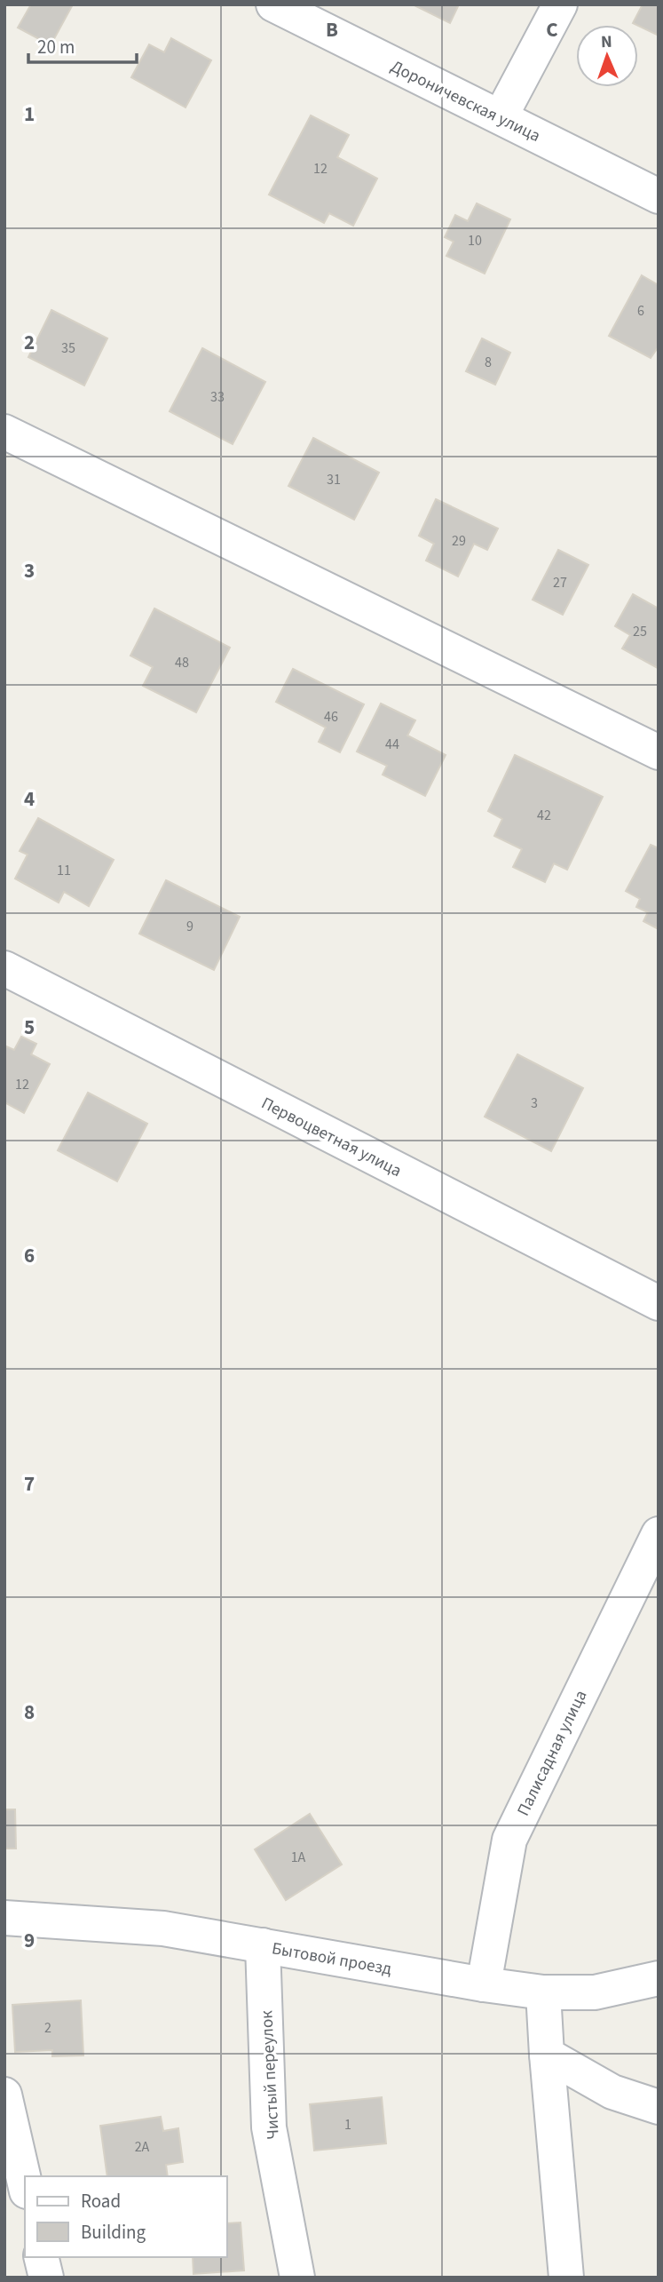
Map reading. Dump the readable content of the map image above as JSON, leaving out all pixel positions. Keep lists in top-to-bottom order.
{
  "streets": {
    "street": [
      "Дороничевская улица",
      "Первоцветная улица",
      "Палисадная улица",
      "Бытовой проезд",
      "Чистый переулок"
    ]
  },
  "crossings": [
    ["Палисадная улица", "Бытовой проезд"],
    ["Бытовой проезд", "Чистый переулок"]
  ],
  "house_numbers": [
    "12",
    "10",
    "6",
    "35",
    "8",
    "33",
    "31",
    "29",
    "27",
    "25",
    "48",
    "46",
    "44",
    "42",
    "11",
    "9",
    "12",
    "3",
    "1А",
    "2",
    "1",
    "2А"
  ],
  "legend": ["Road", "Building"],
  "scale_bar": "20 m",
  "north": "top",
  "grid": {
    "columns": ["B", "C"],
    "rows": [
      "1",
      "2",
      "3",
      "4",
      "5",
      "6",
      "7",
      "8",
      "9"
    ]
  }
}
